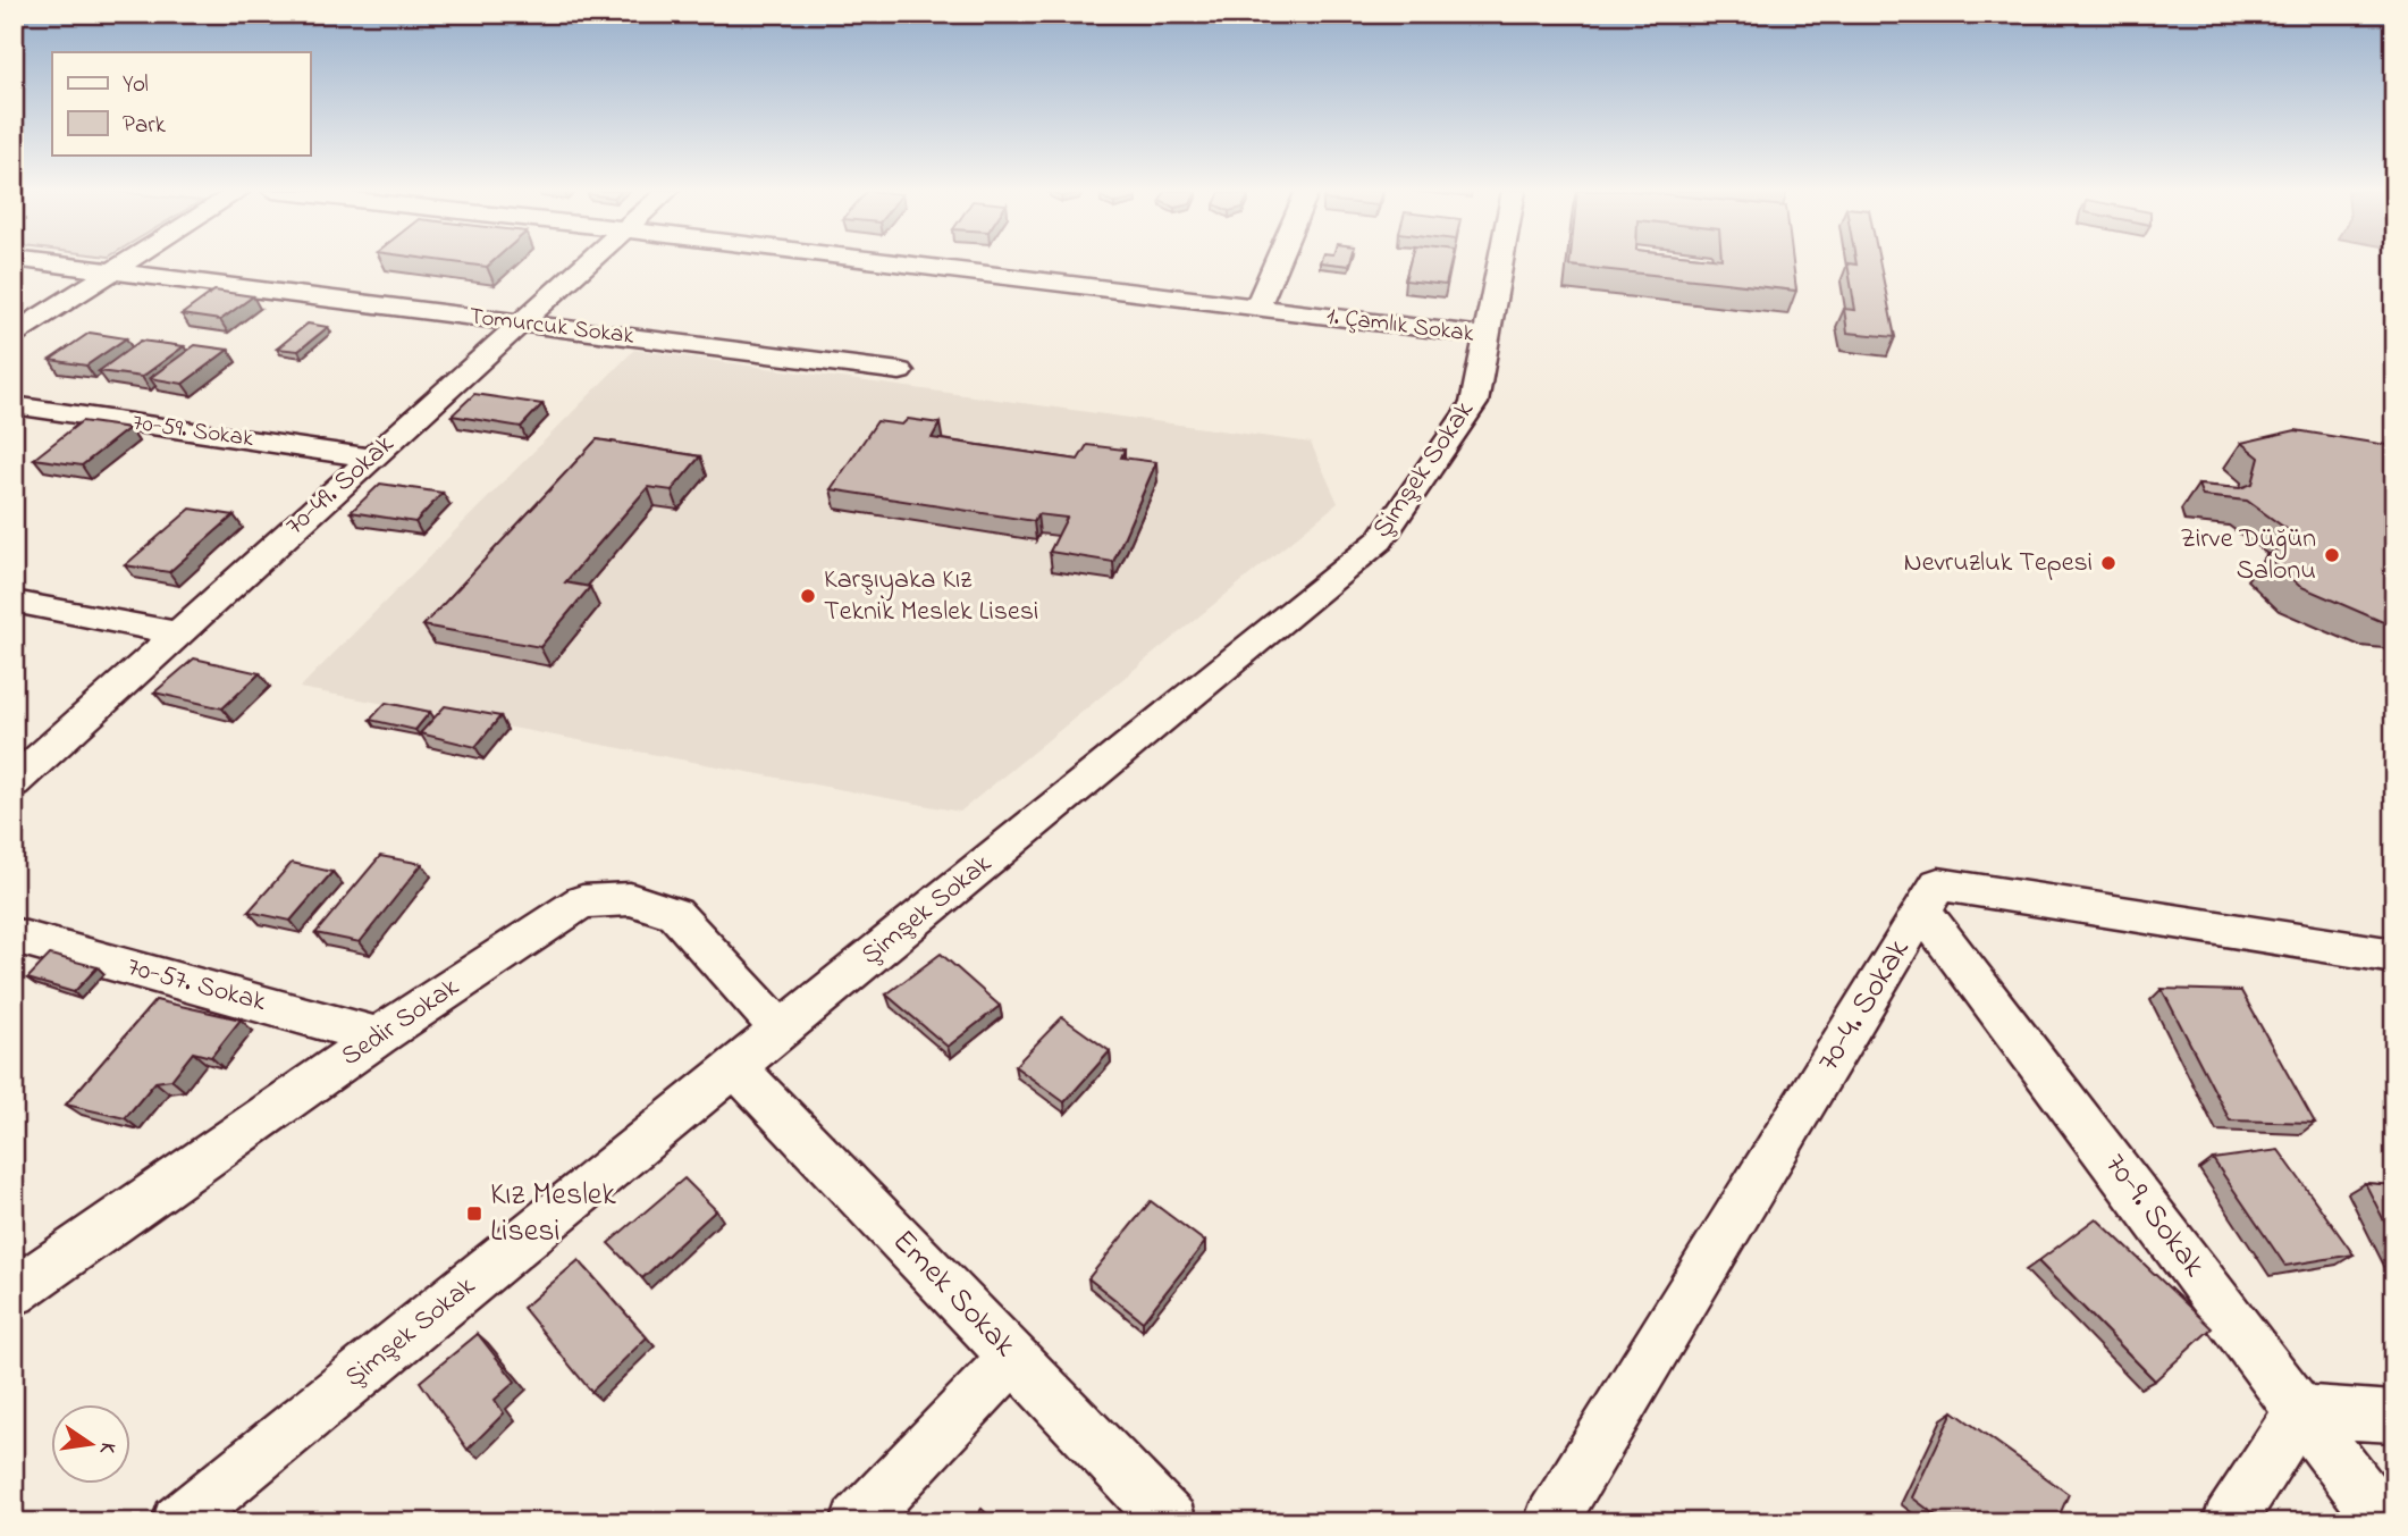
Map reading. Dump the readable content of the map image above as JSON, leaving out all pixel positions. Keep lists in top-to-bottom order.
{
  "streets": {
    "street": [
      "1. Çamlık Sokak",
      "Tomurcuk Sokak",
      "70-59. Sokak",
      "Şimşek Sokak",
      "70-49. Sokak",
      "70-57. Sokak",
      "70-4. Sokak",
      "Sedir Sokak",
      "70-9. Sokak",
      "Emek Sokak"
    ]
  },
  "crossings": [
    ["1. Çamlık Sokak", "Şimşek Sokak"],
    ["Tomurcuk Sokak", "70-49. Sokak"],
    ["70-59. Sokak", "70-49. Sokak"],
    ["Şimşek Sokak", "Sedir Sokak"],
    ["Şimşek Sokak", "Emek Sokak"],
    ["70-57. Sokak", "Sedir Sokak"],
    ["70-4. Sokak", "70-9. Sokak"]
  ],
  "places": {
    "other": ["Zirve Düğün Salonu", "Nevruzluk Tepesi", "Karşıyaka Kız Teknik Meslek Lisesi"],
    "transit": ["Kız Meslek Lisesi"]
  },
  "legend": ["Yol", "Park"],
  "north": "right"
}
